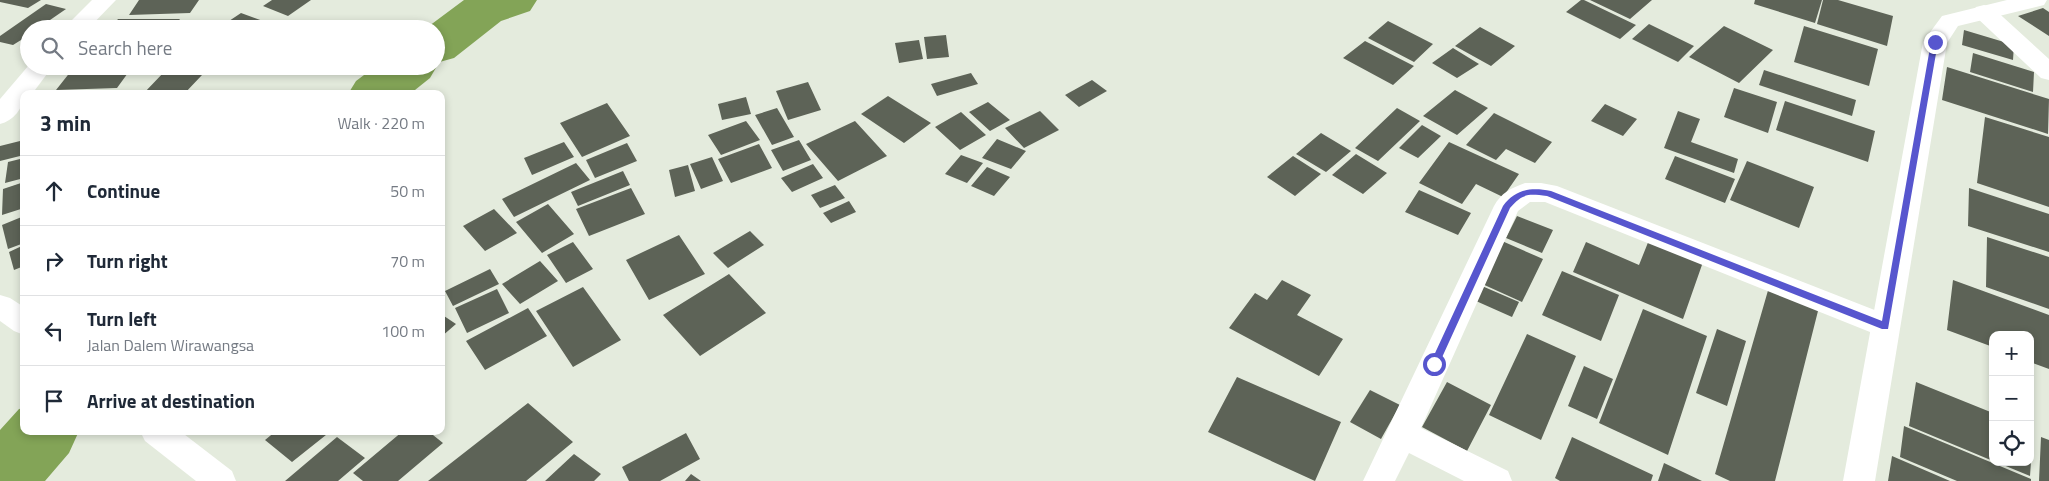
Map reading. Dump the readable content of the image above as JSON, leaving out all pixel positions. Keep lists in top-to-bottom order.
{
  "page": {
    "search": "Search here",
    "heading": ["3 min", "Walk · 220 m"],
    "list": [
      ["Continue", "50 m"],
      ["Turn right", "70 m"],
      ["Turn left", "Jalan Dalem Wirawangsa", "100 m"],
      "Arrive at destination"
    ],
    "map_buttons": ["+", "−"]
  }
}
